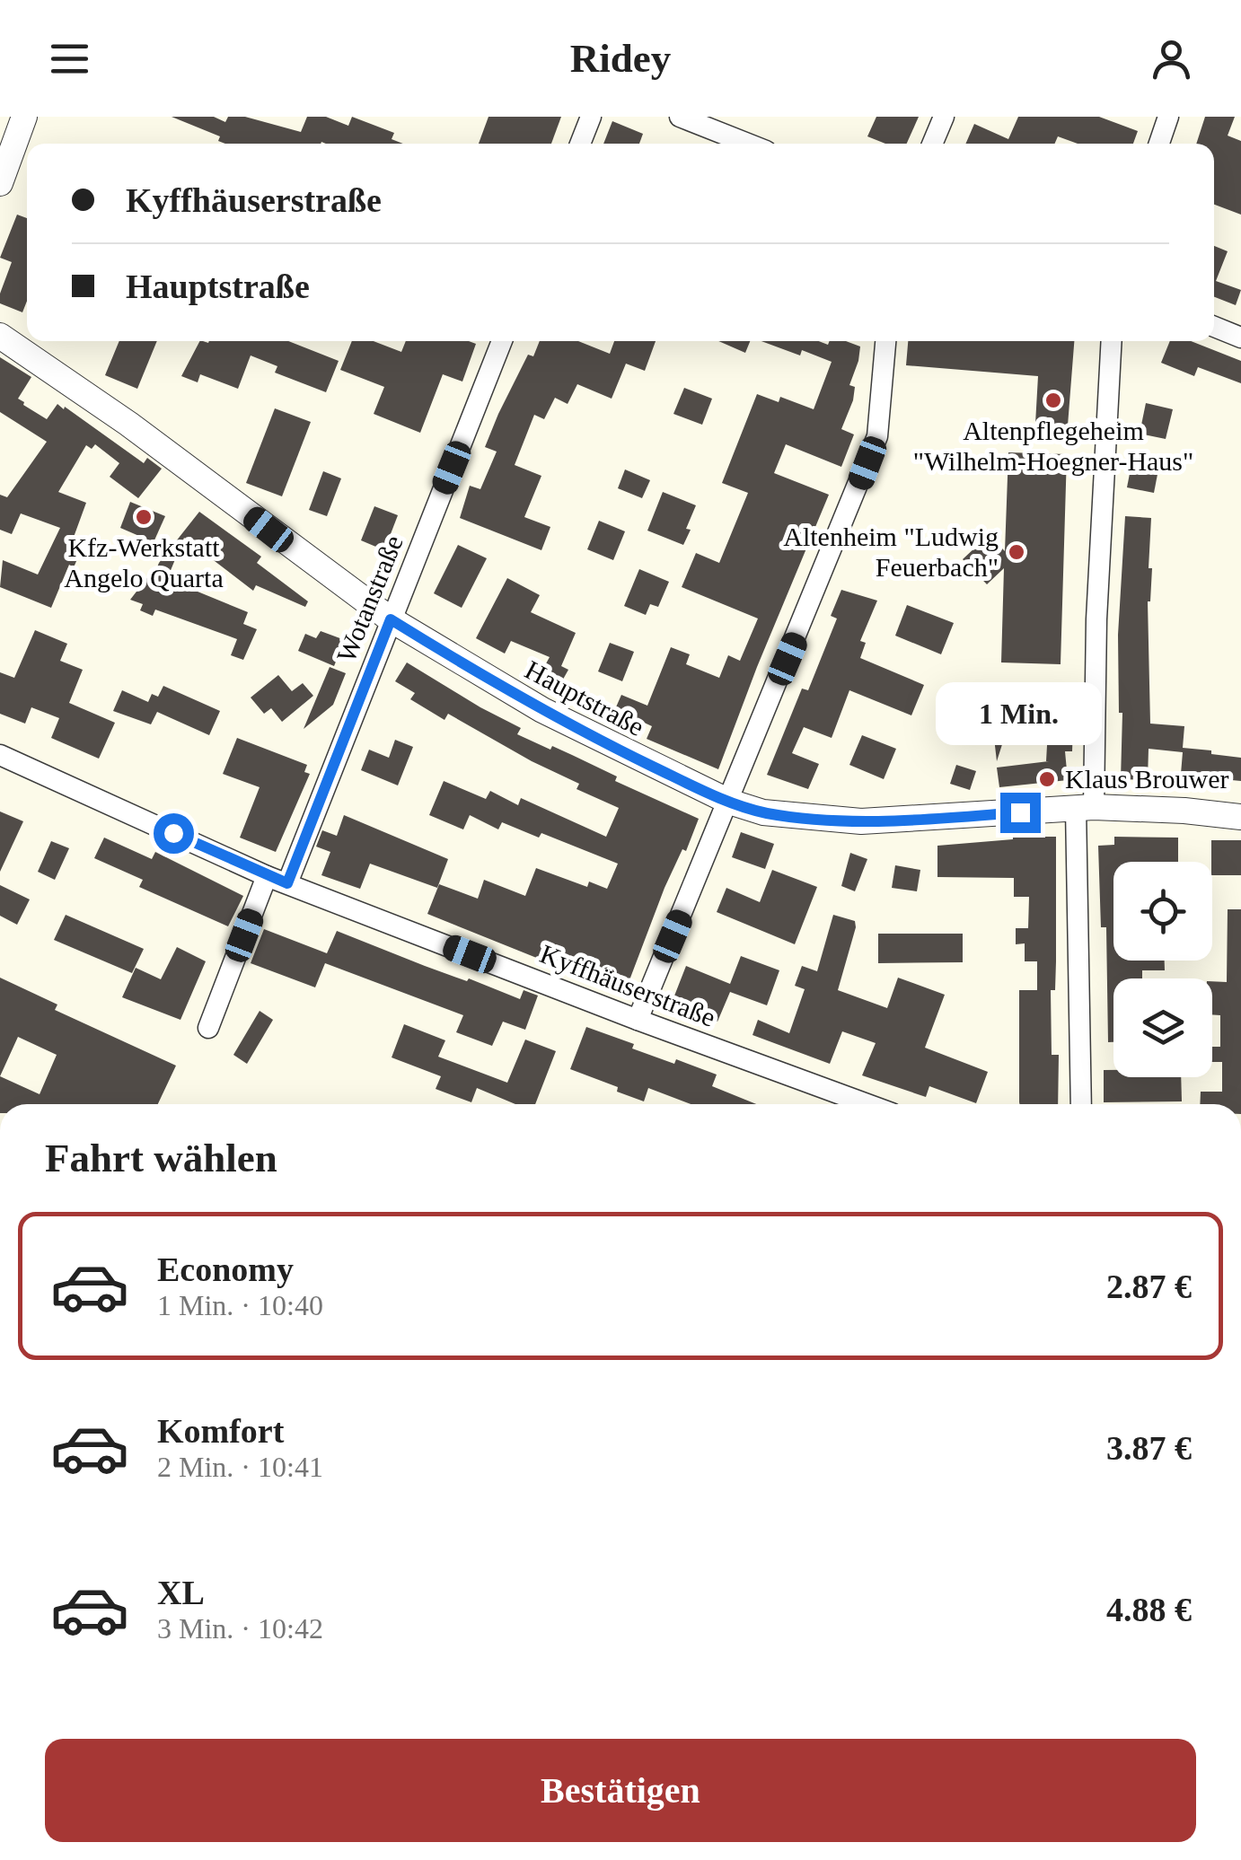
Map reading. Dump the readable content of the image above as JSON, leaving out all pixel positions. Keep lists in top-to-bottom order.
{
  "streets": {
    "street": ["Wotanstraße", "Hauptstraße", "Kyffhäuserstraße"]
  },
  "crossings": [
    ["Wotanstraße", "Hauptstraße"],
    ["Wotanstraße", "Kyffhäuserstraße"]
  ],
  "places": [
    "Altenpflegeheim \"Wilhelm-Hoegner-Haus\"",
    "Kfz-Werkstatt Angelo Quarta",
    "Altenheim \"Ludwig Feuerbach\"",
    "Klaus Brouwer"
  ],
  "page": {
    "header": "Ridey",
    "banner": ["Kyffhäuserstraße", "Hauptstraße"],
    "bubble": "1 Min.",
    "heading": "Fahrt wählen",
    "list": [
      {
        "name": "Economy",
        "note": "1 Min. · 10:40",
        "value": "2.87 €"
      },
      {
        "name": "Komfort",
        "note": "2 Min. · 10:41",
        "value": "3.87 €"
      },
      {
        "name": "XL",
        "note": "3 Min. · 10:42",
        "value": "4.88 €"
      }
    ],
    "buttons": "Bestätigen"
  }
}
